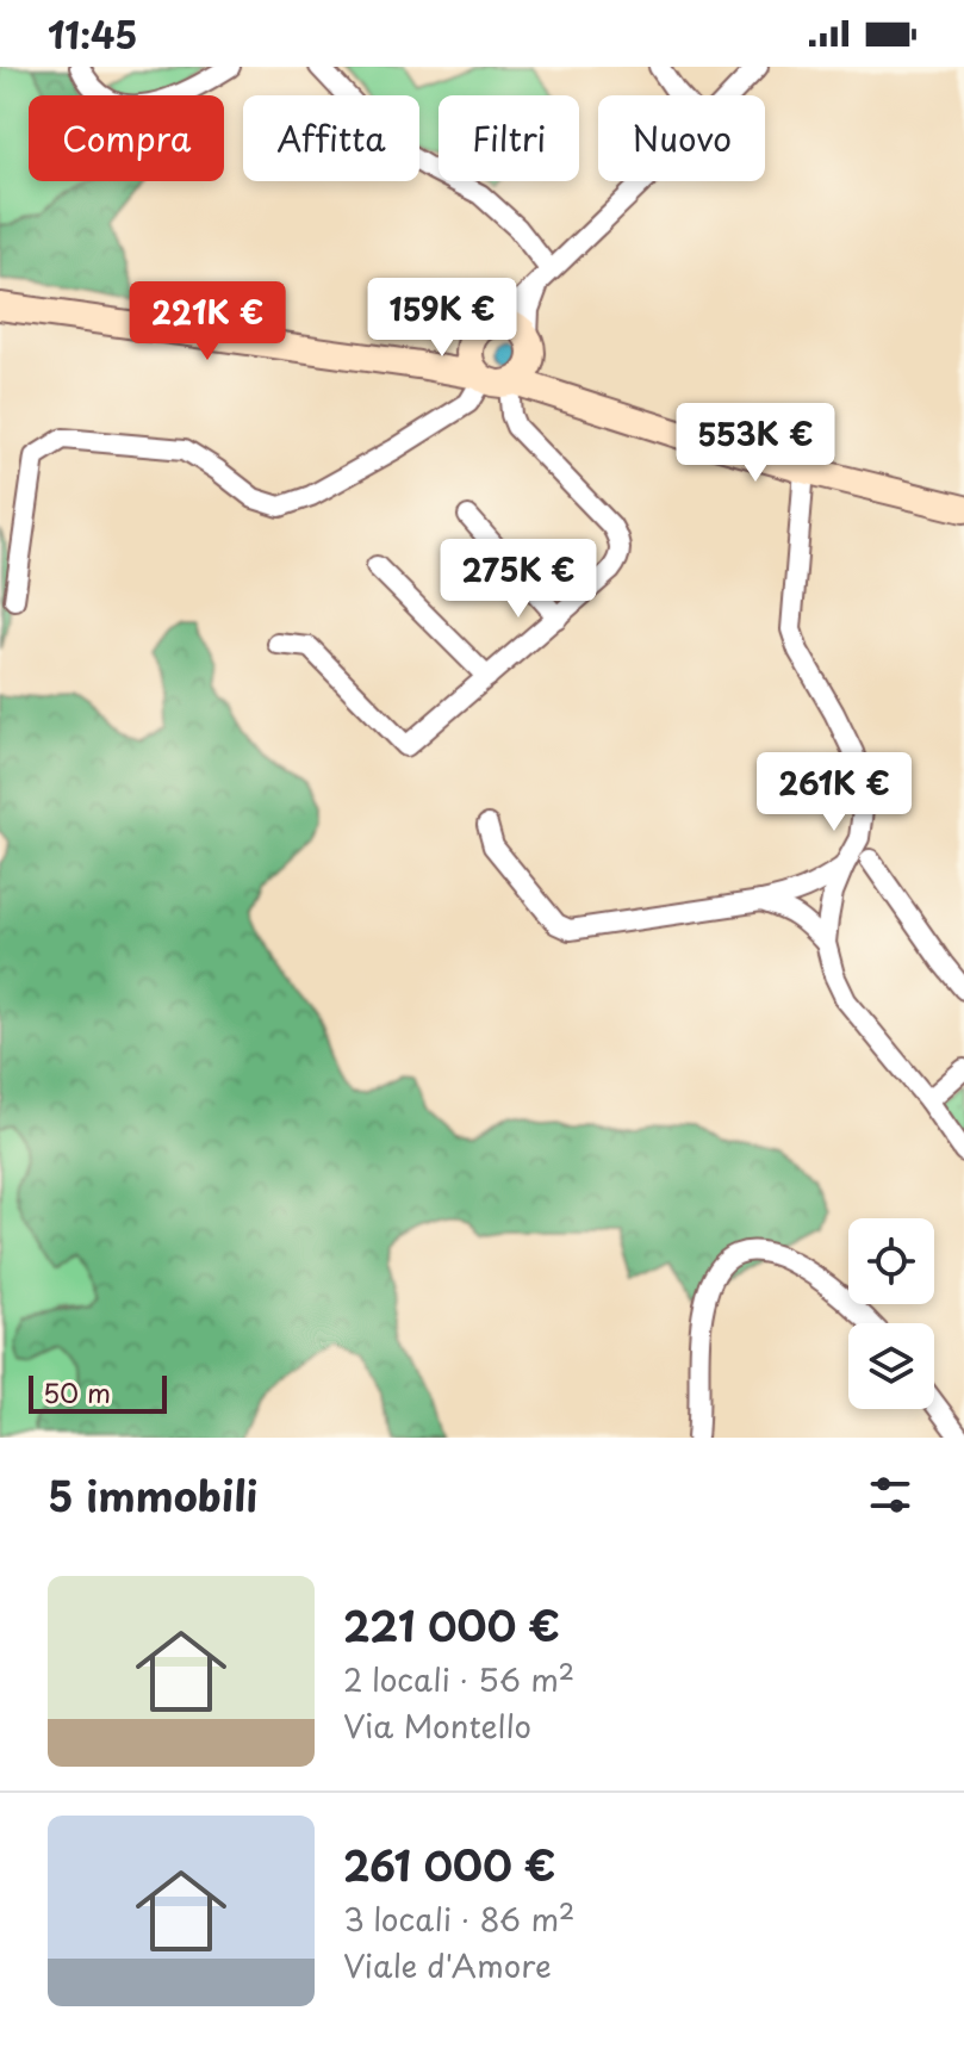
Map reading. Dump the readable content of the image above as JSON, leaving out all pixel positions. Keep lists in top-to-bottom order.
{
  "scale_bar": "50 m",
  "page": {
    "status": "11:45",
    "chip": [
      "Compra",
      "Affitta",
      "Filtri",
      "Nuovo"
    ],
    "price": [
      "159K €",
      "221K €",
      "553K €",
      "275K €",
      "261K €"
    ],
    "scale": "50 m",
    "heading": "5 immobili",
    "list": [
      {
        "name": "221 000 €",
        "note": "2 locali · 56 m² · Via Montello"
      },
      {
        "name": "261 000 €",
        "note": "3 locali · 86 m² · Viale d'Amore"
      }
    ]
  }
}
